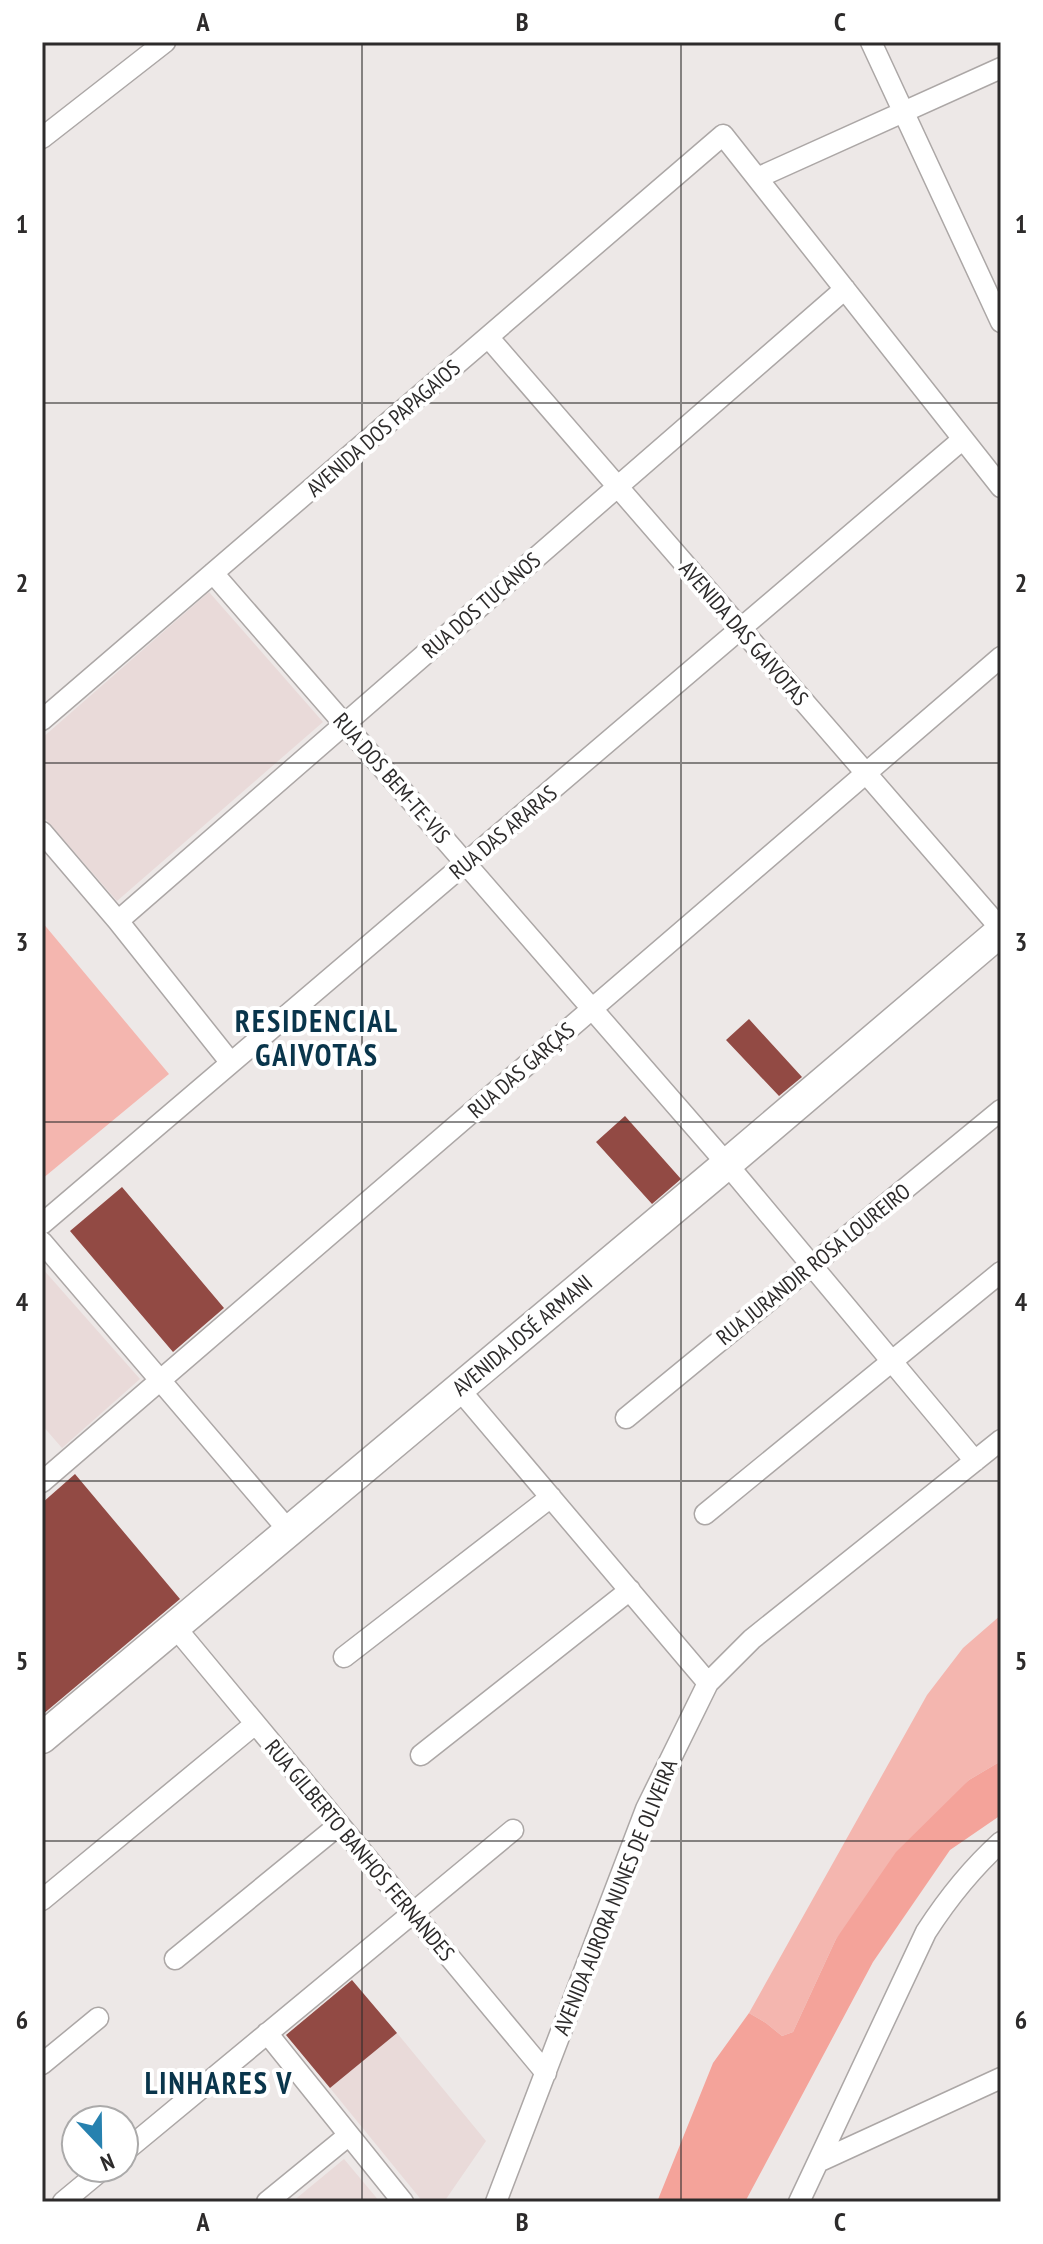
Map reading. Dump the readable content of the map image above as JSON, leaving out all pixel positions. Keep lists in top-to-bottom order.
{
  "streets": {
    "main road": ["AVENIDA JOSÉ ARMANI"],
    "street": [
      "AVENIDA DOS PAPAGAIOS",
      "RUA DOS TUCANOS",
      "AVENIDA DAS GAIVOTAS",
      "RUA DOS BEM-TE-VIS",
      "RUA DAS ARARAS",
      "RUA DAS GARÇAS",
      "RUA JURANDIR ROSA LOUREIRO",
      "RUA GILBERTO BANHOS FERNANDES",
      "AVENIDA AURORA NUNES DE OLIVEIRA"
    ]
  },
  "crossings": [
    ["AVENIDA DOS PAPAGAIOS", "AVENIDA DAS GAIVOTAS"],
    ["AVENIDA DOS PAPAGAIOS", "RUA DOS BEM-TE-VIS"],
    ["RUA DOS TUCANOS", "AVENIDA DAS GAIVOTAS"],
    ["RUA DOS TUCANOS", "RUA DOS BEM-TE-VIS"],
    ["AVENIDA DAS GAIVOTAS", "RUA DAS ARARAS"],
    ["AVENIDA DAS GAIVOTAS", "RUA DAS GARÇAS"],
    ["AVENIDA DAS GAIVOTAS", "AVENIDA JOSÉ ARMANI"],
    ["RUA DOS BEM-TE-VIS", "RUA DAS ARARAS"],
    ["RUA DOS BEM-TE-VIS", "RUA DAS GARÇAS"],
    ["RUA DOS BEM-TE-VIS", "RUA JURANDIR ROSA LOUREIRO"],
    ["RUA DOS BEM-TE-VIS", "AVENIDA JOSÉ ARMANI"],
    ["RUA DOS BEM-TE-VIS", "AVENIDA AURORA NUNES DE OLIVEIRA"],
    ["AVENIDA JOSÉ ARMANI", "RUA GILBERTO BANHOS FERNANDES"],
    ["RUA GILBERTO BANHOS FERNANDES", "AVENIDA AURORA NUNES DE OLIVEIRA"]
  ],
  "districts": ["RESIDENCIAL GAIVOTAS", "LINHARES V"],
  "north": "bottom",
  "grid": {
    "columns": ["A", "B", "C"],
    "rows": [
      "1",
      "2",
      "3",
      "4",
      "5",
      "6"
    ]
  }
}
